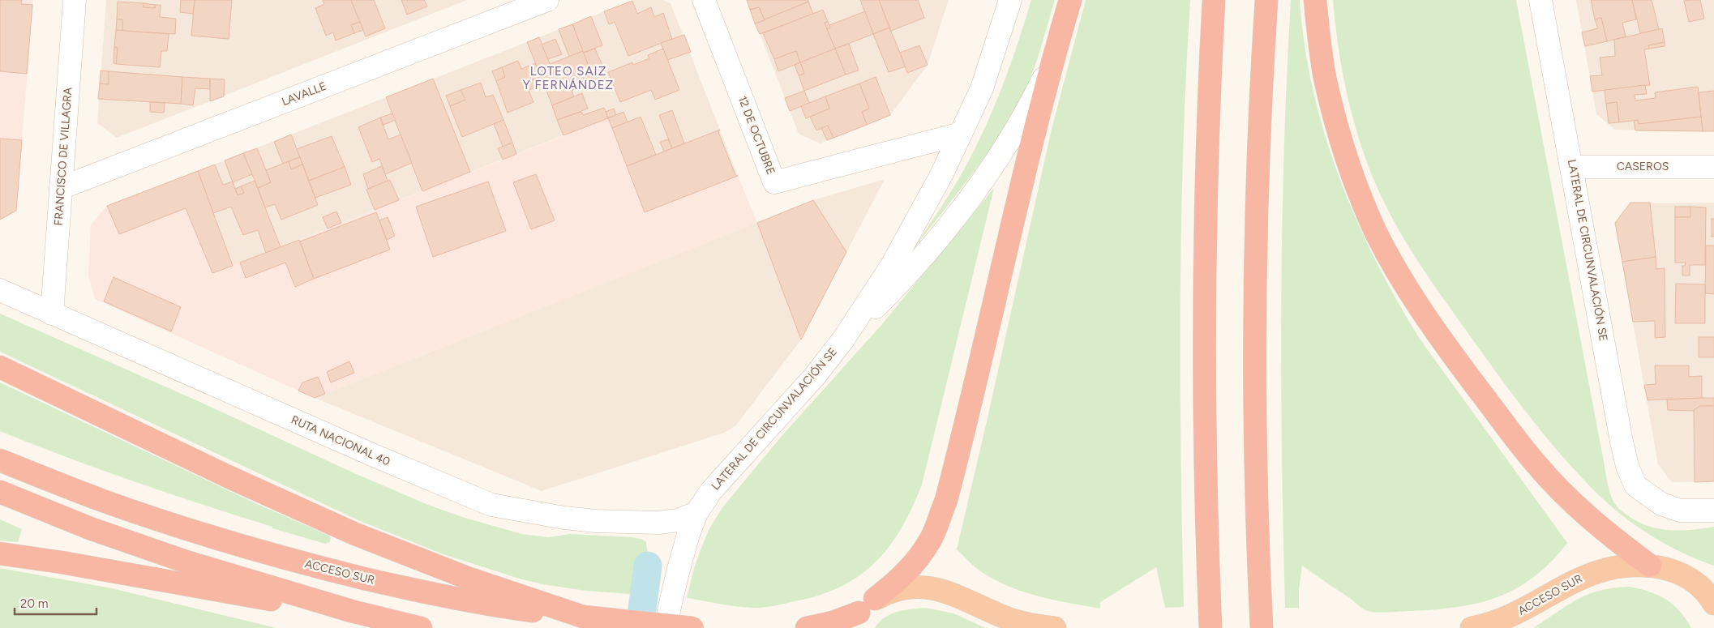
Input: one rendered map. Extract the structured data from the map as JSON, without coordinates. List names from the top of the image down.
{
  "streets": {
    "highway": ["ACCESO SUR"],
    "street": [
      "LAVALLE",
      "12 DE OCTUBRE",
      "FRANCISCO DE VILLAGRA",
      "CASEROS",
      "LATERAL DE CIRCUNVALACIÓN SE",
      "RUTA NACIONAL 40"
    ]
  },
  "crossings": [
    ["LAVALLE", "FRANCISCO DE VILLAGRA"],
    ["12 DE OCTUBRE", "LATERAL DE CIRCUNVALACIÓN SE"],
    ["FRANCISCO DE VILLAGRA", "RUTA NACIONAL 40"],
    ["CASEROS", "LATERAL DE CIRCUNVALACIÓN SE"],
    ["LATERAL DE CIRCUNVALACIÓN SE", "RUTA NACIONAL 40"]
  ],
  "districts": ["LOTEO SAIZ Y FERNÁNDEZ"],
  "scale_bar": "20 m"
}
